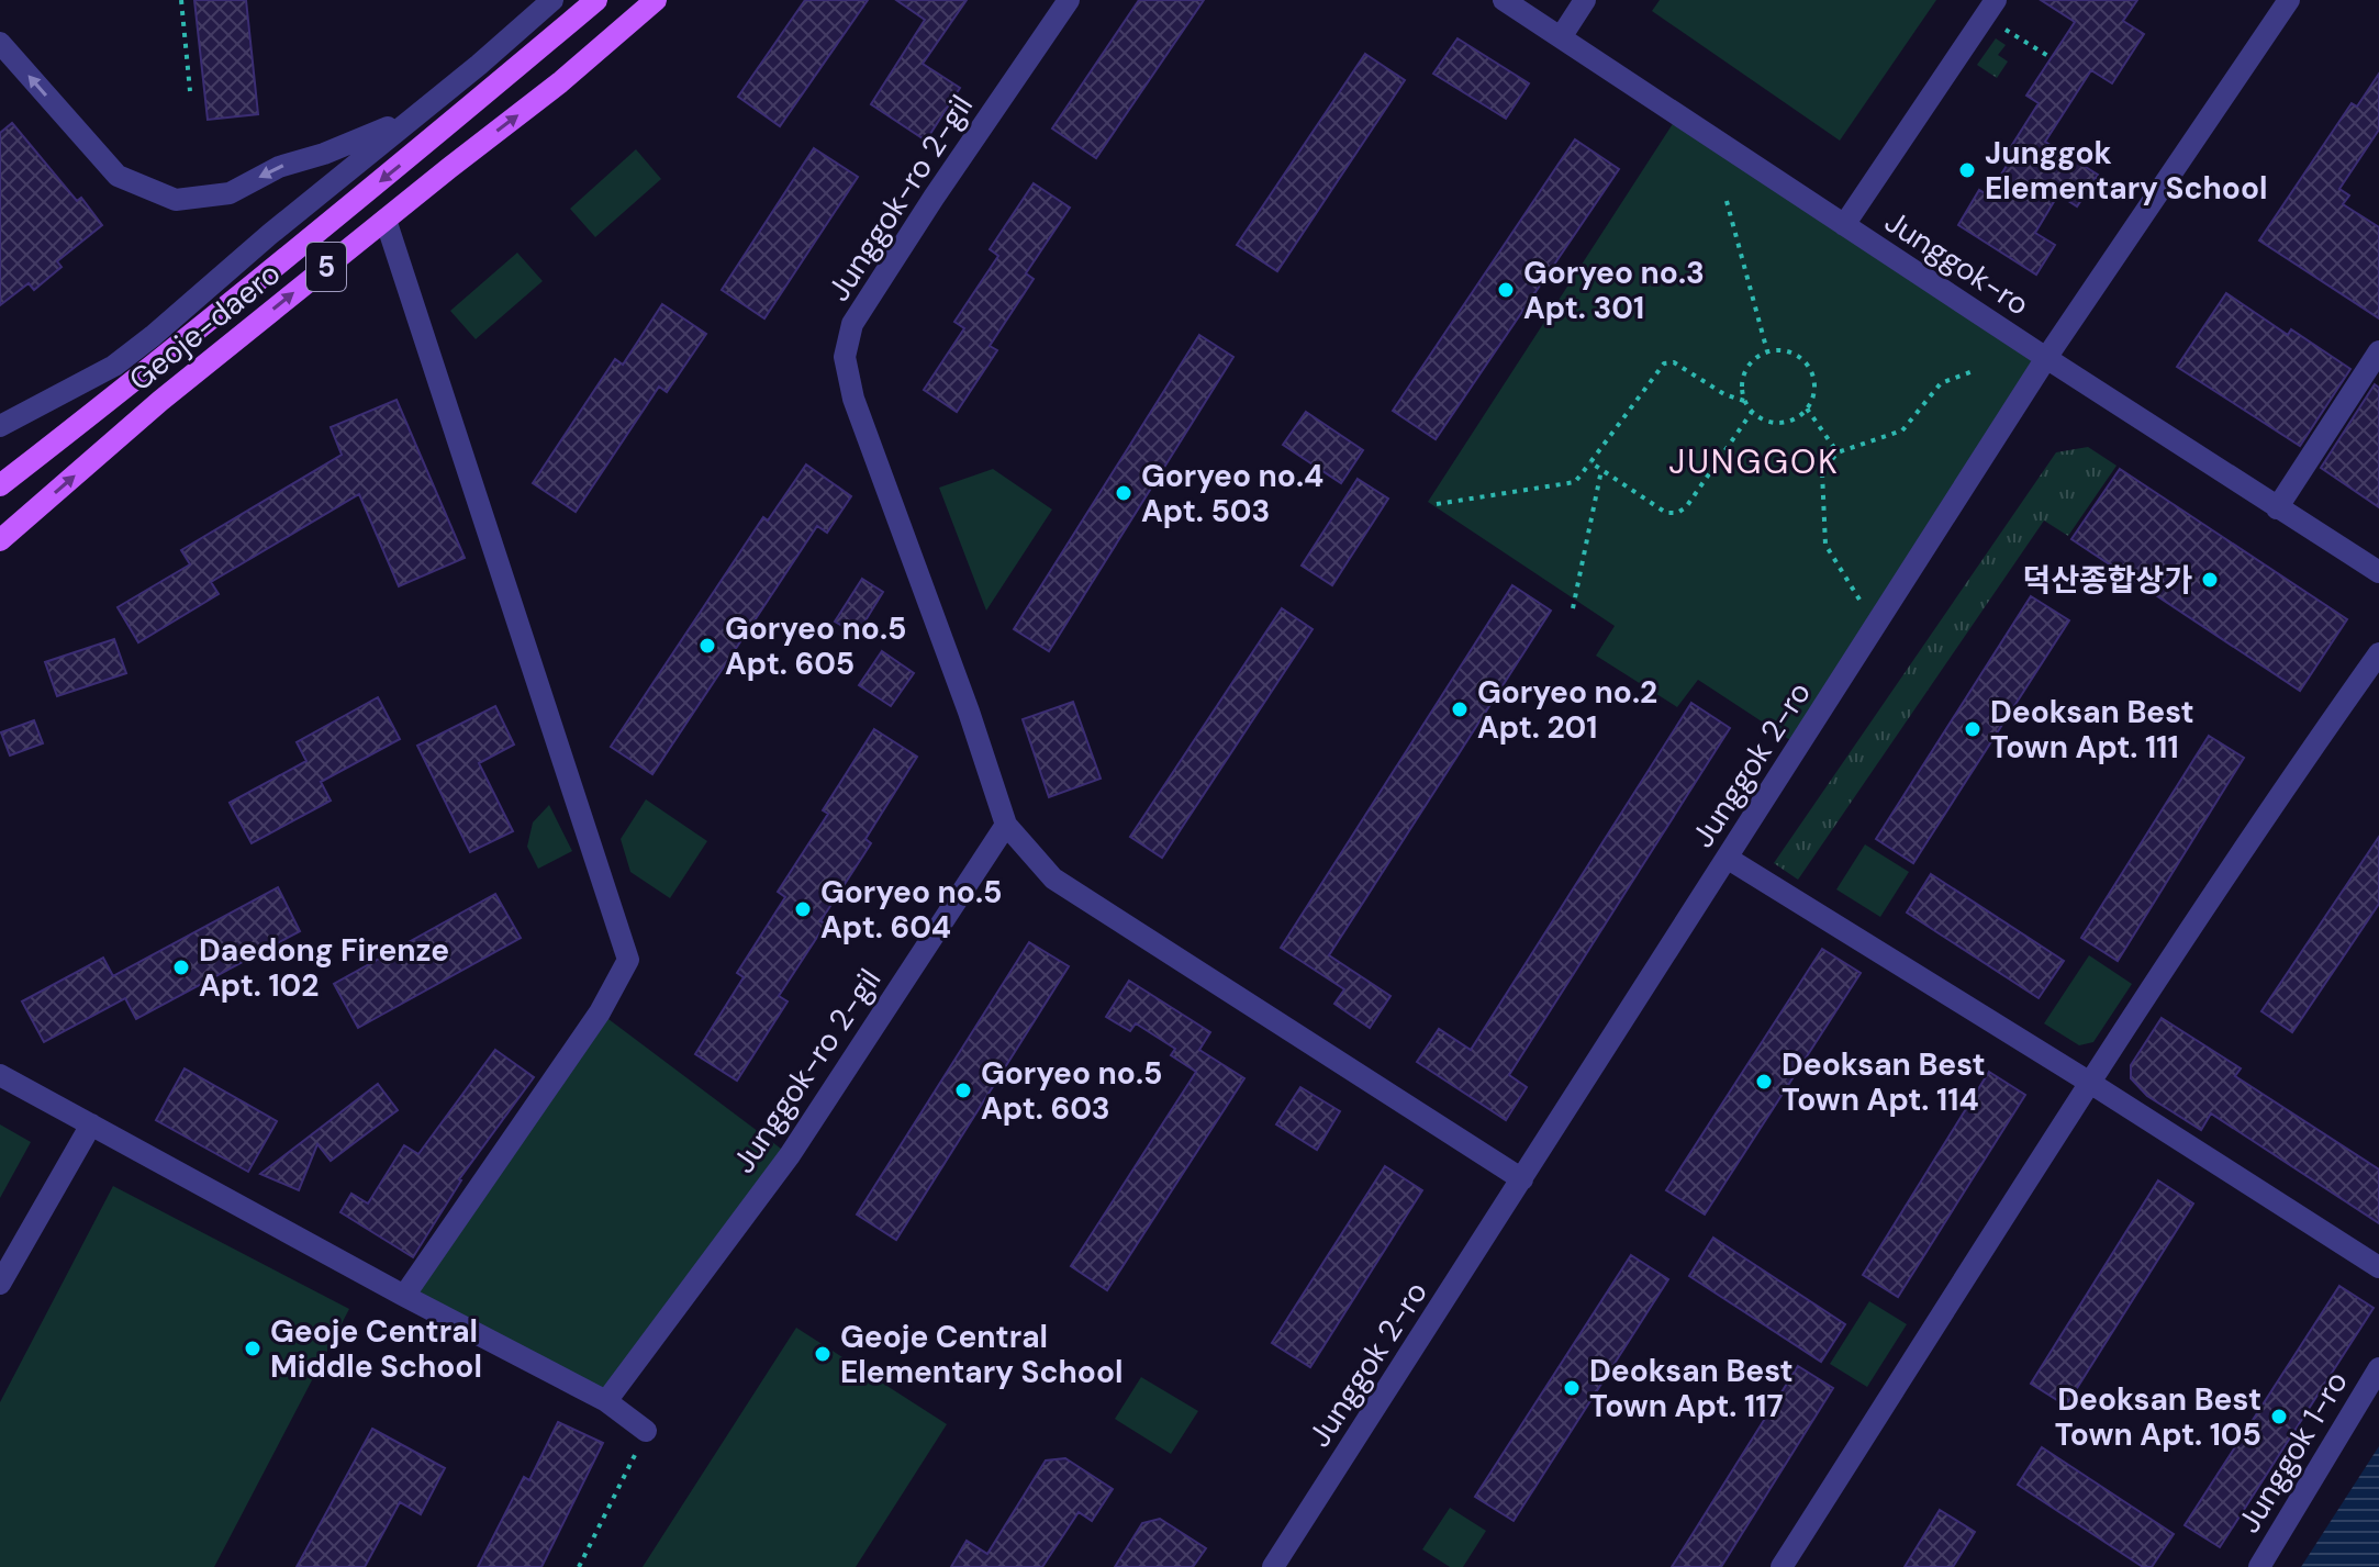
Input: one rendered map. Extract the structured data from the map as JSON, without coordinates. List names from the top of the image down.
{
  "streets": {
    "main road": ["5", "Geoje-daero"],
    "street": [
      "Junggok-ro 2-gil",
      "Junggok-ro",
      "Junggok 2-ro",
      "Junggok 1-ro"
    ]
  },
  "crossings": [
    ["Junggok-ro", "Junggok 2-ro"]
  ],
  "districts": ["JUNGGOK"],
  "places": [
    "Junggok Elementary School",
    "Goryeo no.3 Apt. 301",
    "Goryeo no.4 Apt. 503",
    "덕산종합상가",
    "Goryeo no.5 Apt. 605",
    "Goryeo no.2 Apt. 201",
    "Deoksan Best Town Apt. 111",
    "Goryeo no.5 Apt. 604",
    "Daedong Firenze Apt. 102",
    "Deoksan Best Town Apt. 114",
    "Goryeo no.5 Apt. 603",
    "Geoje Central Middle School",
    "Geoje Central Elementary School",
    "Deoksan Best Town Apt. 117",
    "Deoksan Best Town Apt. 105"
  ]
}
